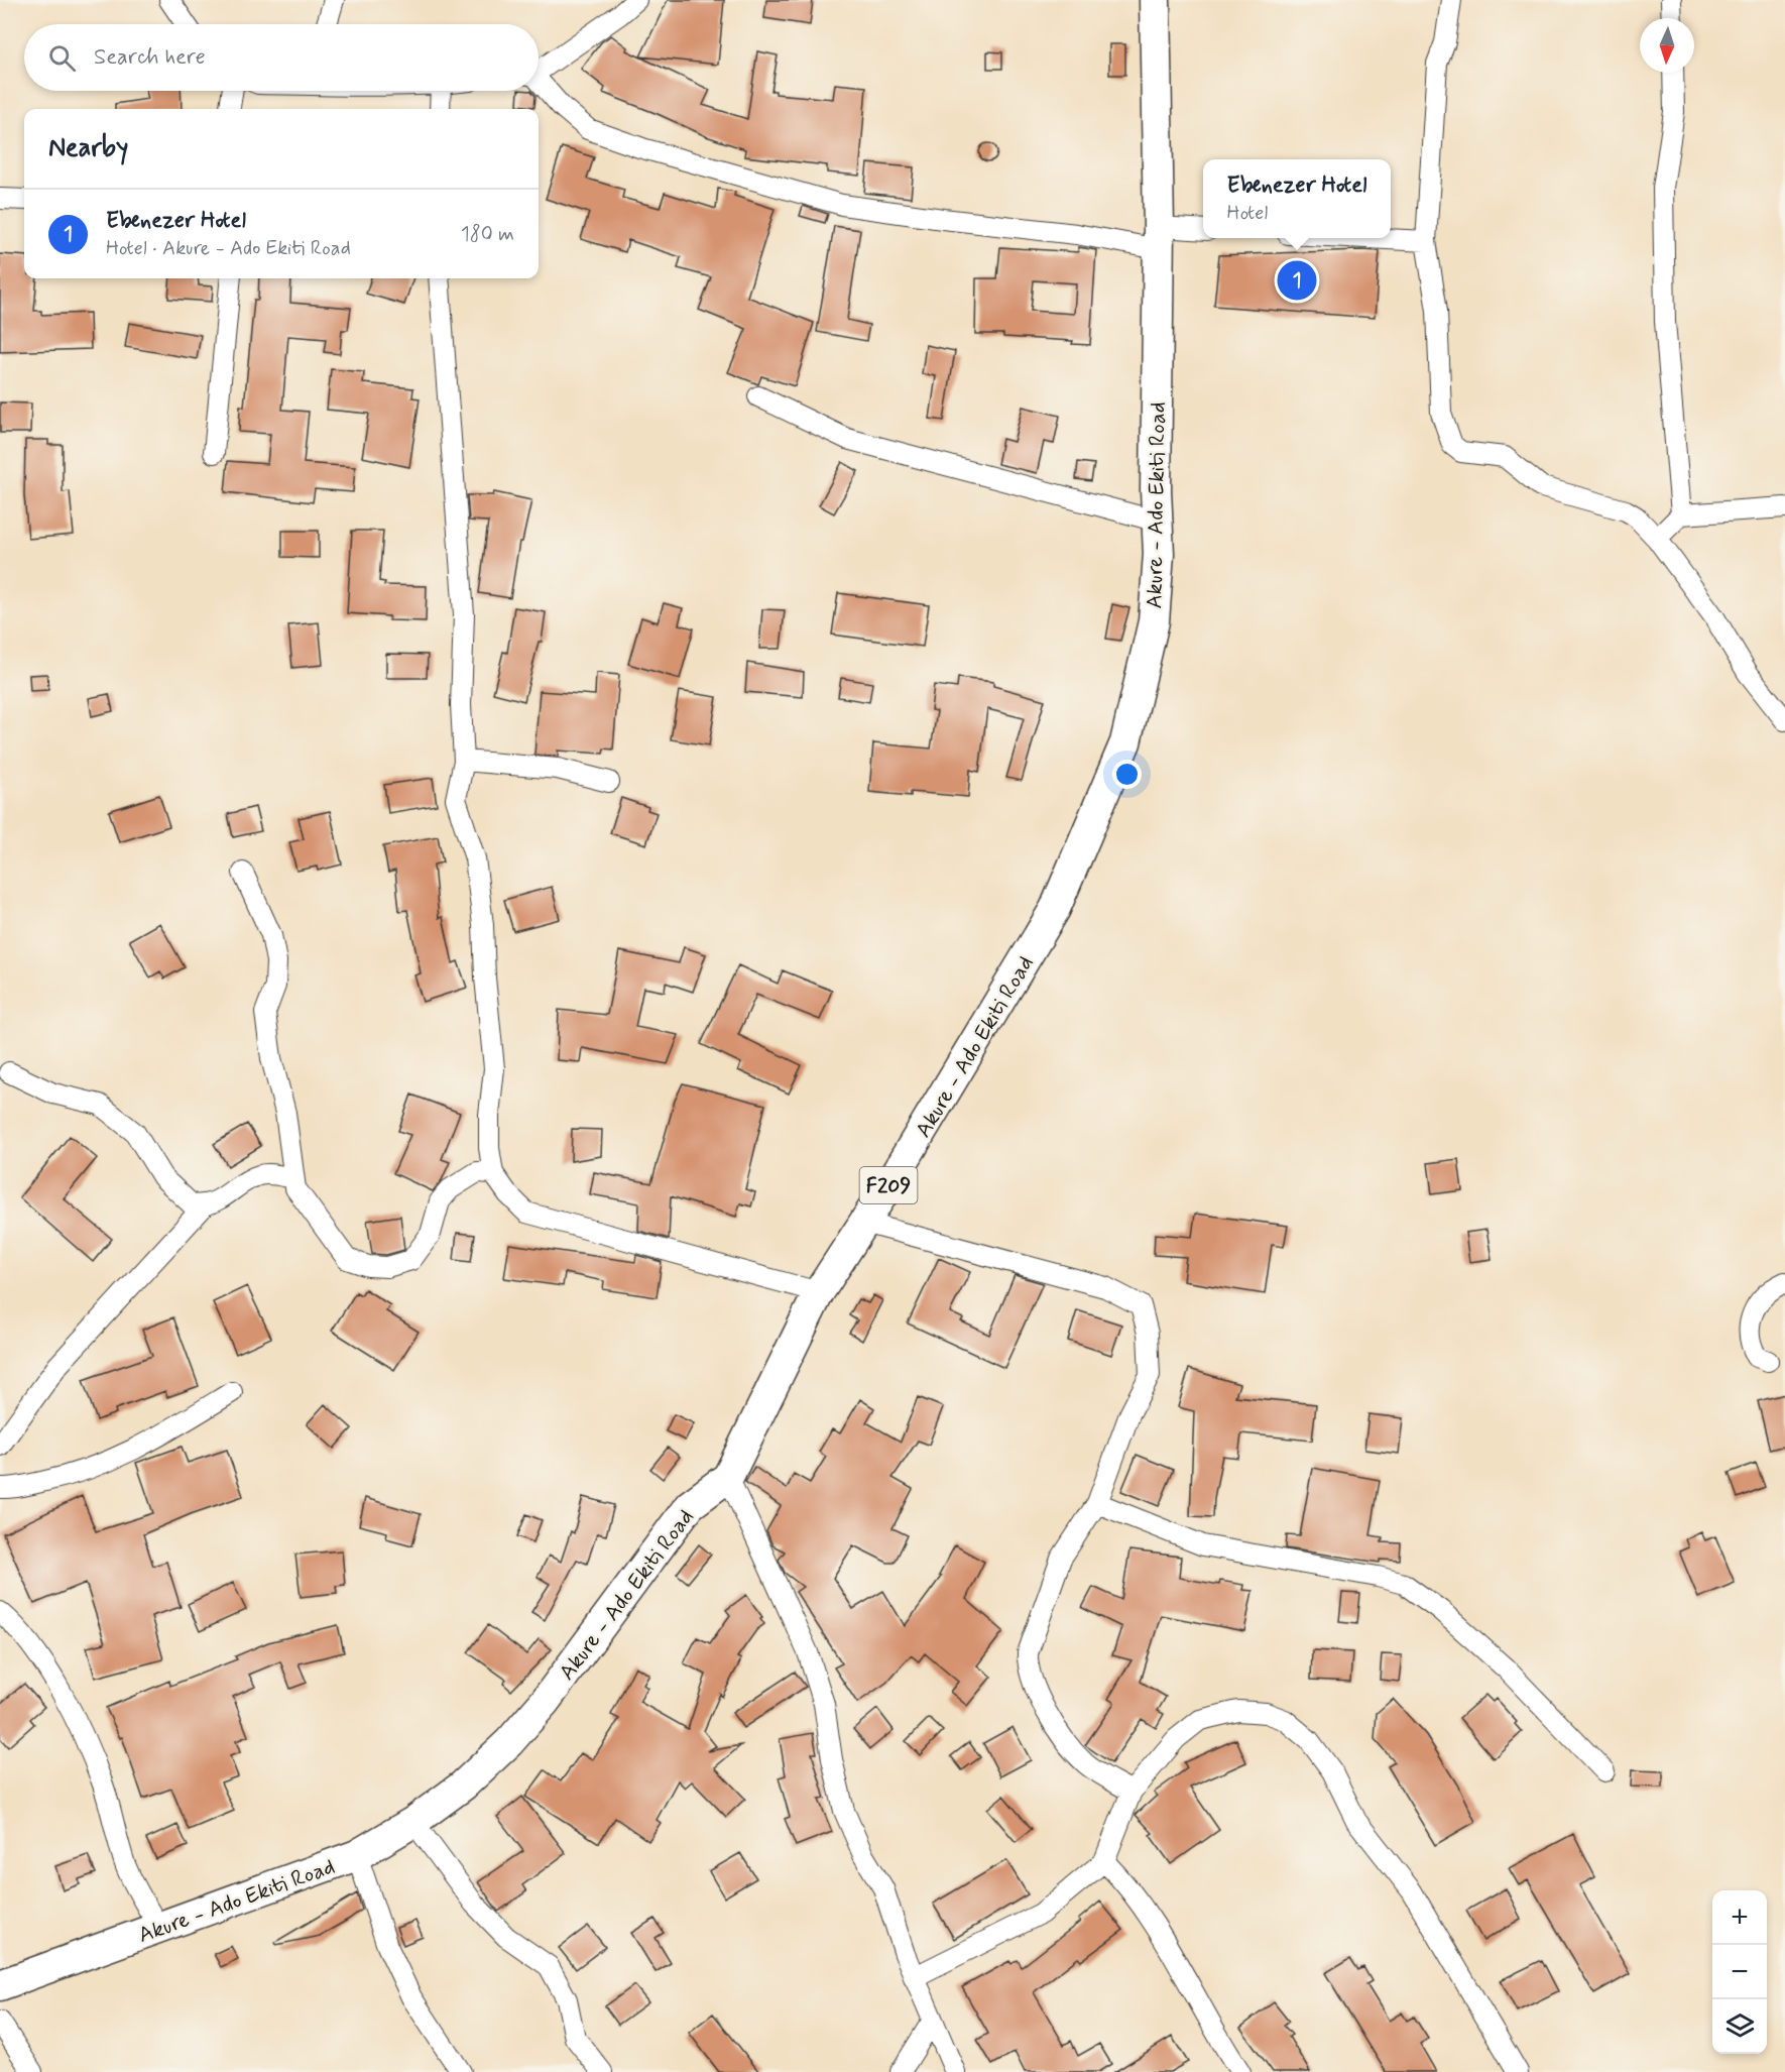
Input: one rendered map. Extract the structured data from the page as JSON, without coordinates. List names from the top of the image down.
{
  "streets": {
    "main road": ["Akure - Ado Ekiti Road", "F209"]
  },
  "north": "bottom",
  "page": {
    "search": "Search here",
    "heading": "Nearby",
    "popup": ["Ebenezer Hotel", "Hotel"],
    "list": [
      {
        "mark": "1",
        "name": "Ebenezer Hotel",
        "note": "Hotel · Akure - Ado Ekiti Road",
        "value": "180 m"
      }
    ],
    "pins": "1",
    "map_buttons": ["+", "−"]
  }
}
